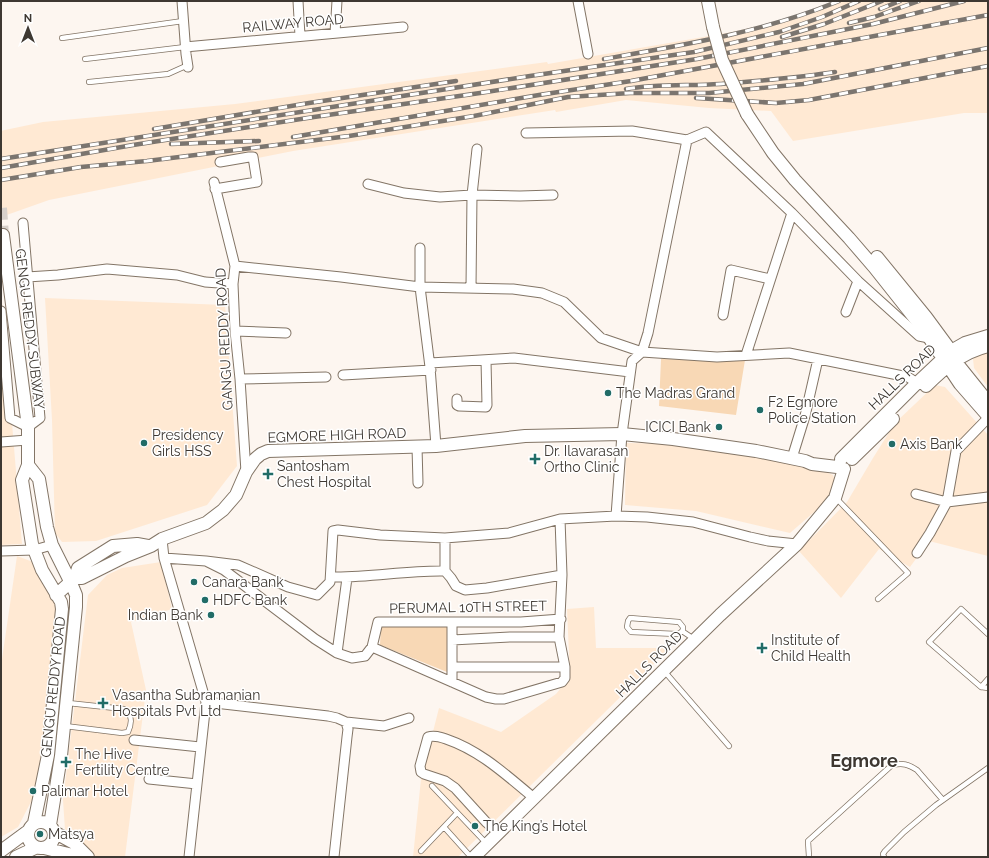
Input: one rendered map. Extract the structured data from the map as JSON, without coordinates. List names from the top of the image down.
{
  "streets": {
    "main road": [
      "GENGU REDDY SUBWAY",
      "HALLS ROAD",
      "EGMORE HIGH ROAD",
      "GENGU REDDY ROAD"
    ],
    "street": ["RAILWAY ROAD", "GANGU REDDY ROAD", "PERUMAL 10TH STREET"]
  },
  "crossings": [
    ["GENGU REDDY SUBWAY", "GENGU REDDY ROAD"],
    ["GANGU REDDY ROAD", "EGMORE HIGH ROAD"],
    ["HALLS ROAD", "EGMORE HIGH ROAD"],
    ["EGMORE HIGH ROAD", "GENGU REDDY ROAD"]
  ],
  "districts": ["Egmore"],
  "places": {
    "other": [
      "The Madras Grand",
      "F2 Egmore Police Station",
      "ICICI Bank",
      "Presidency Girls HSS",
      "Axis Bank",
      "Canara Bank",
      "HDFC Bank",
      "Indian Bank",
      "Palimar Hotel",
      "The King’s Hotel",
      "Matsya"
    ],
    "health": [
      "Dr. Ilavarasan Ortho Clinic",
      "Santosham Chest Hospital",
      "Institute of Child Health",
      "Vasantha Subramanian Hospitals Pvt Ltd",
      "The Hive Fertility Centre"
    ]
  },
  "north": "top"
}
